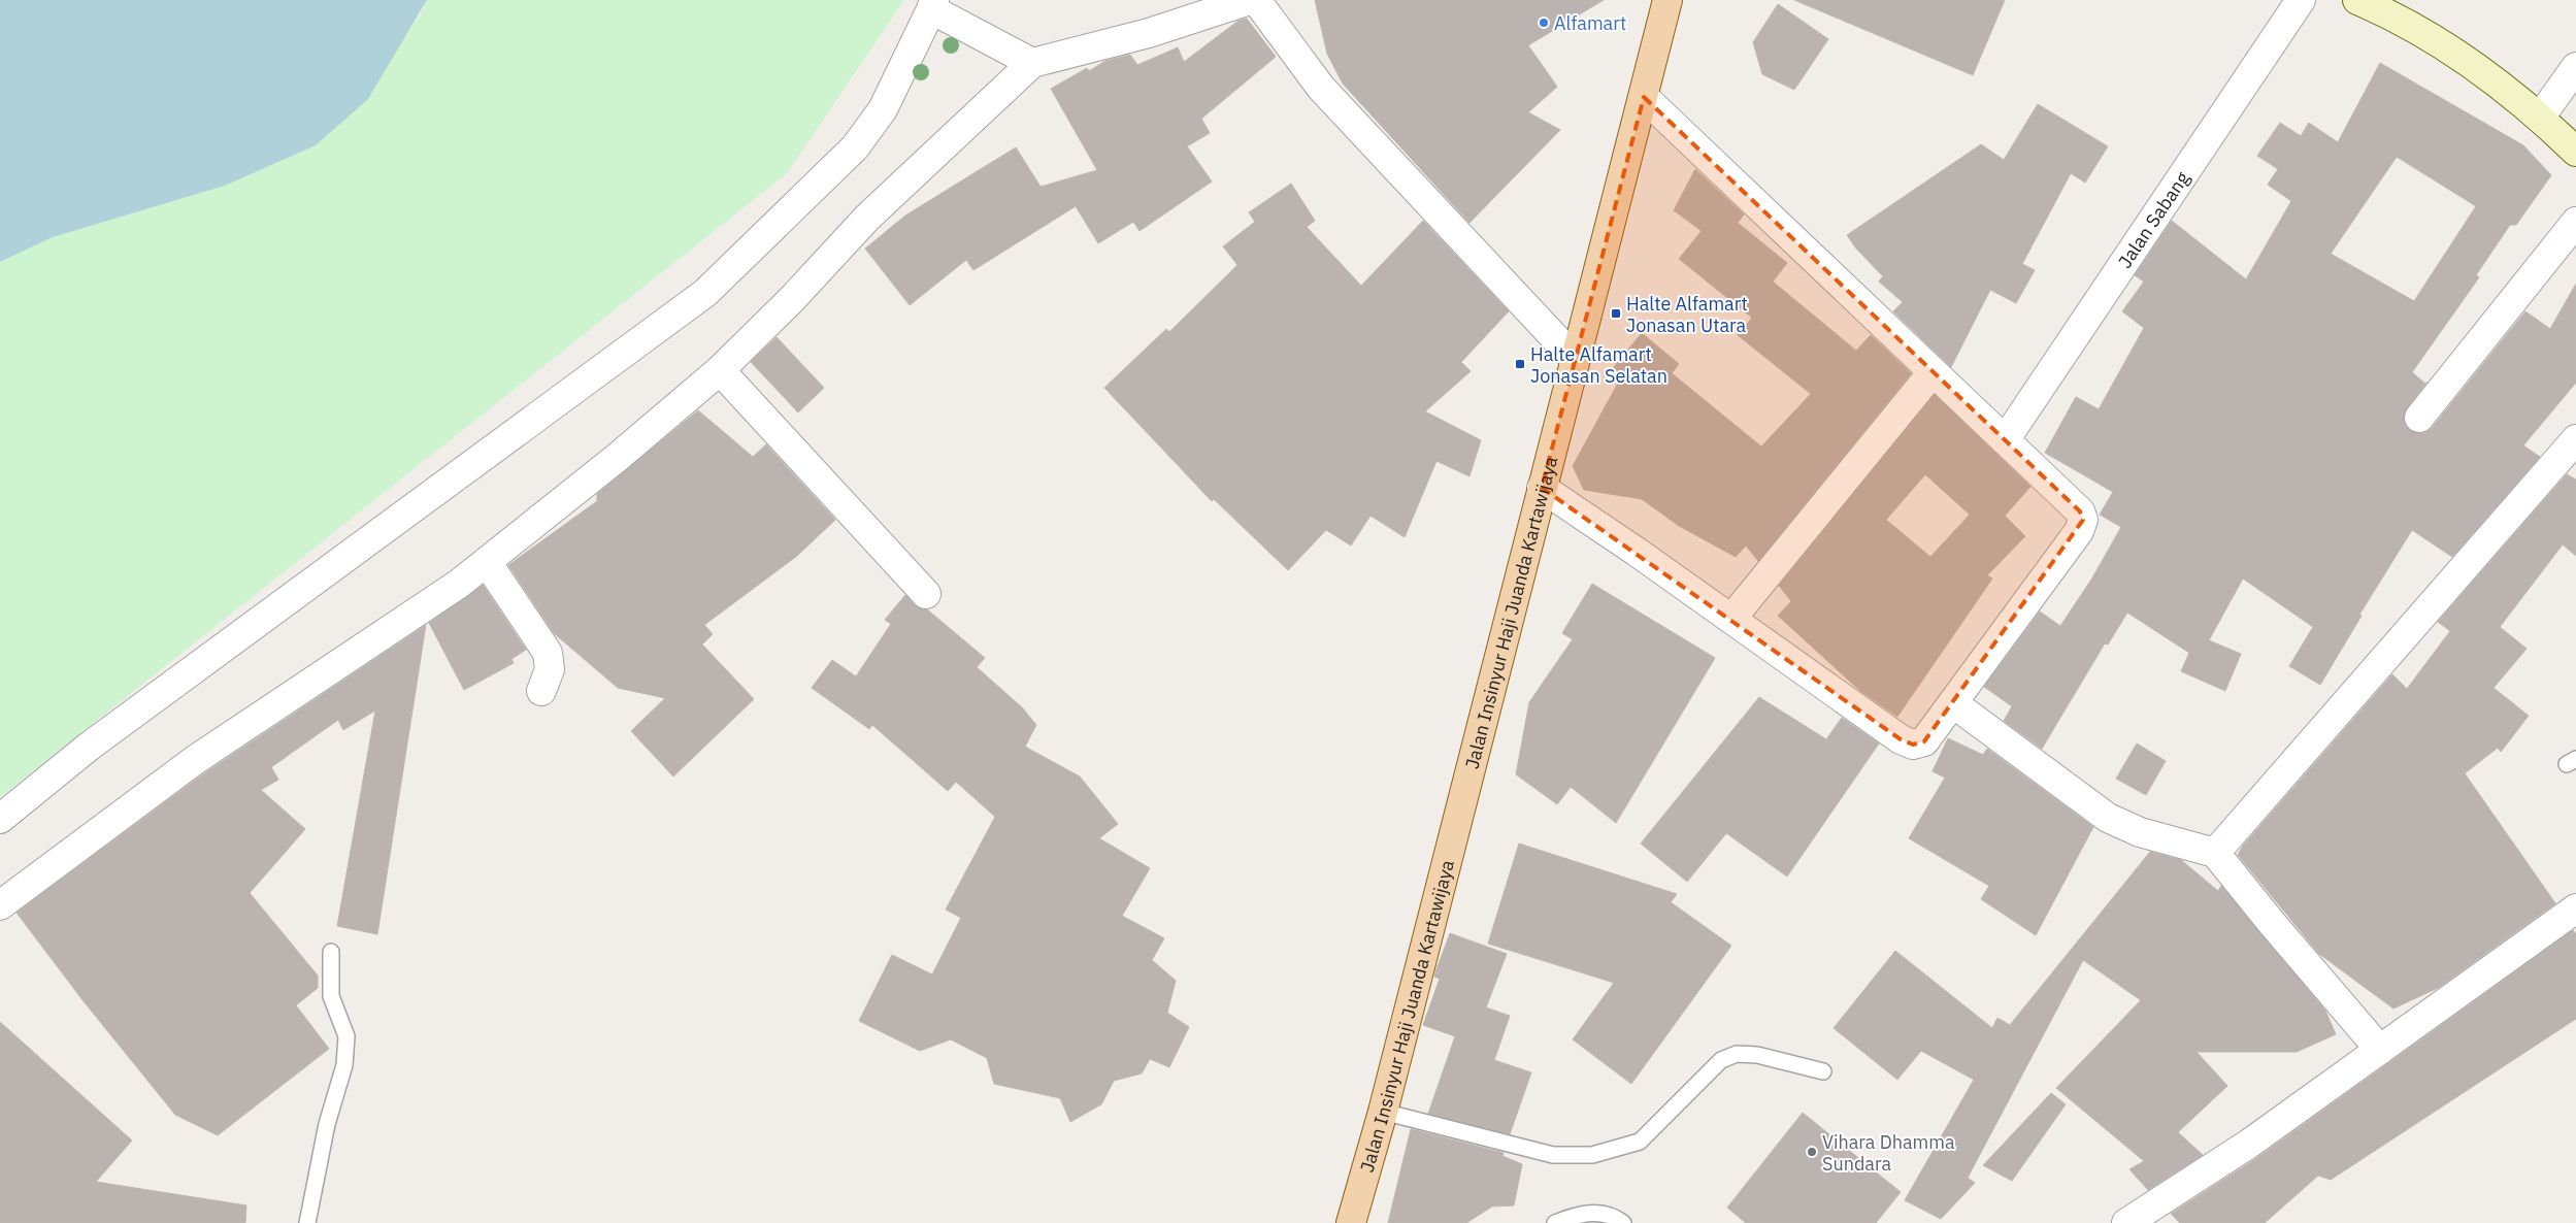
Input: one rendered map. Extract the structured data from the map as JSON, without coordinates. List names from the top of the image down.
{
  "streets": {
    "main road": ["Jalan Insinyur Haji Juanda Kartawijaya"],
    "street": ["Jalan Sabang"]
  },
  "places": {
    "other": ["Alfamart", "Vihara Dhamma Sundara"],
    "transit": ["Halte Alfamart Jonasan Utara", "Halte Alfamart Jonasan Selatan"]
  }
}
